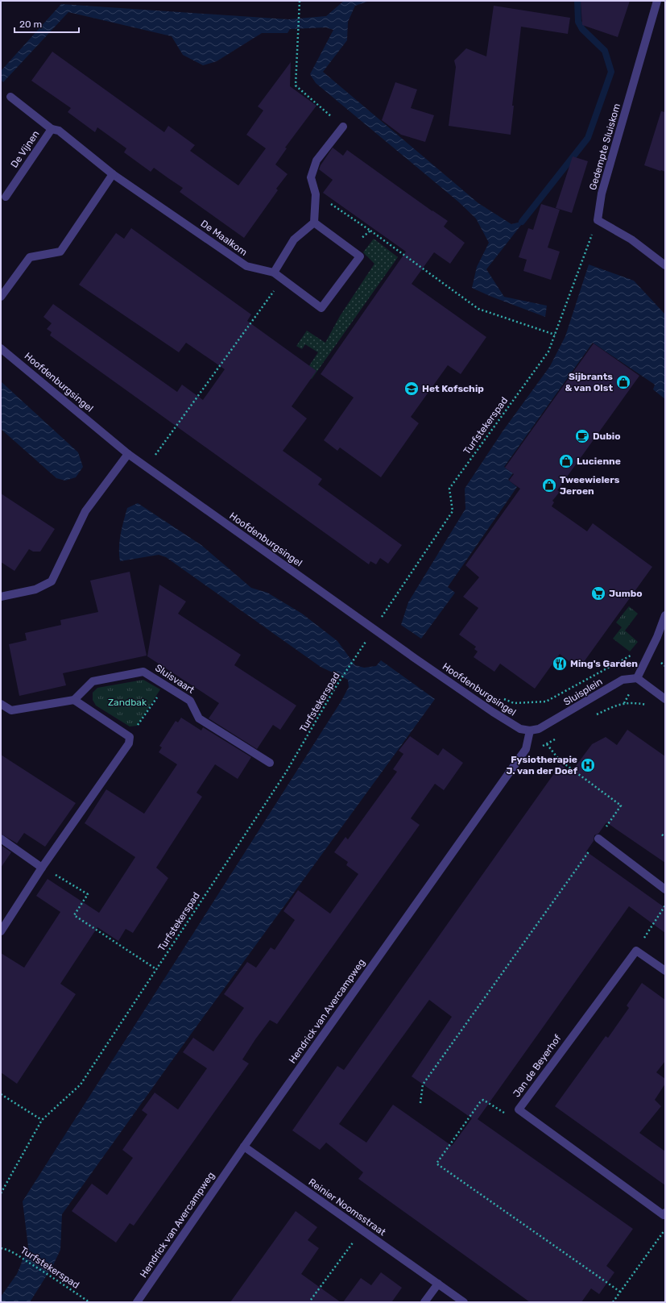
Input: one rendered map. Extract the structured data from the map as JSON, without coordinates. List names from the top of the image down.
{
  "streets": {
    "street": [
      "Gedempte Sluiskom",
      "De Vijnen",
      "De Maalkom",
      "Hoofdenburgsingel",
      "Sluisvaart",
      "Sluisplein",
      "Hendrick van Avercampweg",
      "Jan de Beyerhof",
      "Reinier Noomsstraat"
    ],
    "path": ["Turfstekerspad"]
  },
  "crossings": [
    ["Gedempte Sluiskom", "Turfstekerspad"],
    ["De Vijnen", "De Maalkom"],
    ["Hoofdenburgsingel", "Turfstekerspad"],
    ["Hoofdenburgsingel", "Sluisplein"],
    ["Hoofdenburgsingel", "Hendrick van Avercampweg"],
    ["Sluisplein", "Hendrick van Avercampweg"],
    ["Hendrick van Avercampweg", "Reinier Noomsstraat"]
  ],
  "parks": ["Zandbak"],
  "places": {
    "shop": ["Sijbrants & van Olst", "Lucienne", "Tweewielers Jeroen"],
    "school or university": ["Het Kofschip"],
    "cafe": ["Dubio"],
    "supermarket": ["Jumbo"],
    "restaurant": ["Ming's Garden"],
    "hospital": ["Fysiotherapie J. van der Doef"]
  },
  "scale_bar": "20 m"
}
